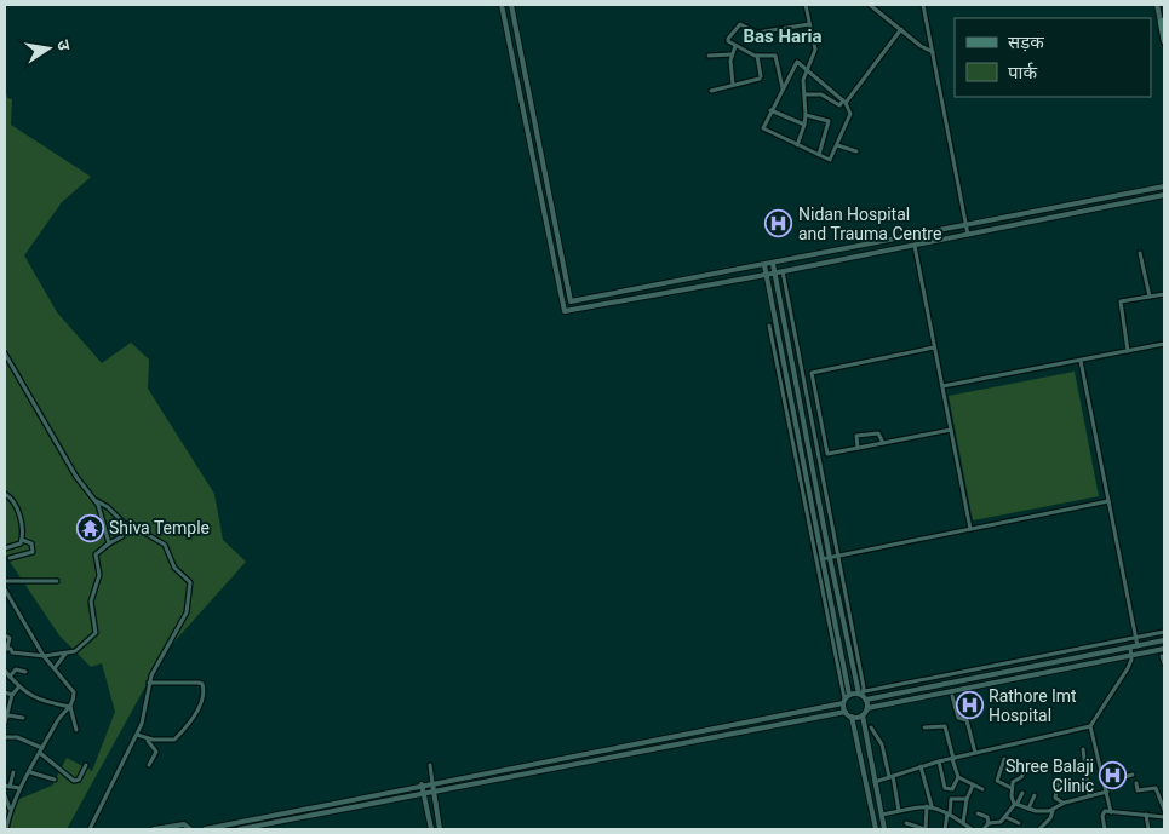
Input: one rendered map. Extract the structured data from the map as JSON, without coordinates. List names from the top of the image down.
{
  "districts": ["Bas Haria"],
  "places": {
    "hospital": ["Nidan Hospital and Trauma Centre", "Rathore Imt Hospital", "Shree Balaji Clinic"],
    "temple": ["Shiva Temple"]
  },
  "legend": ["सड़क", "पार्क"],
  "north": "right"
}
